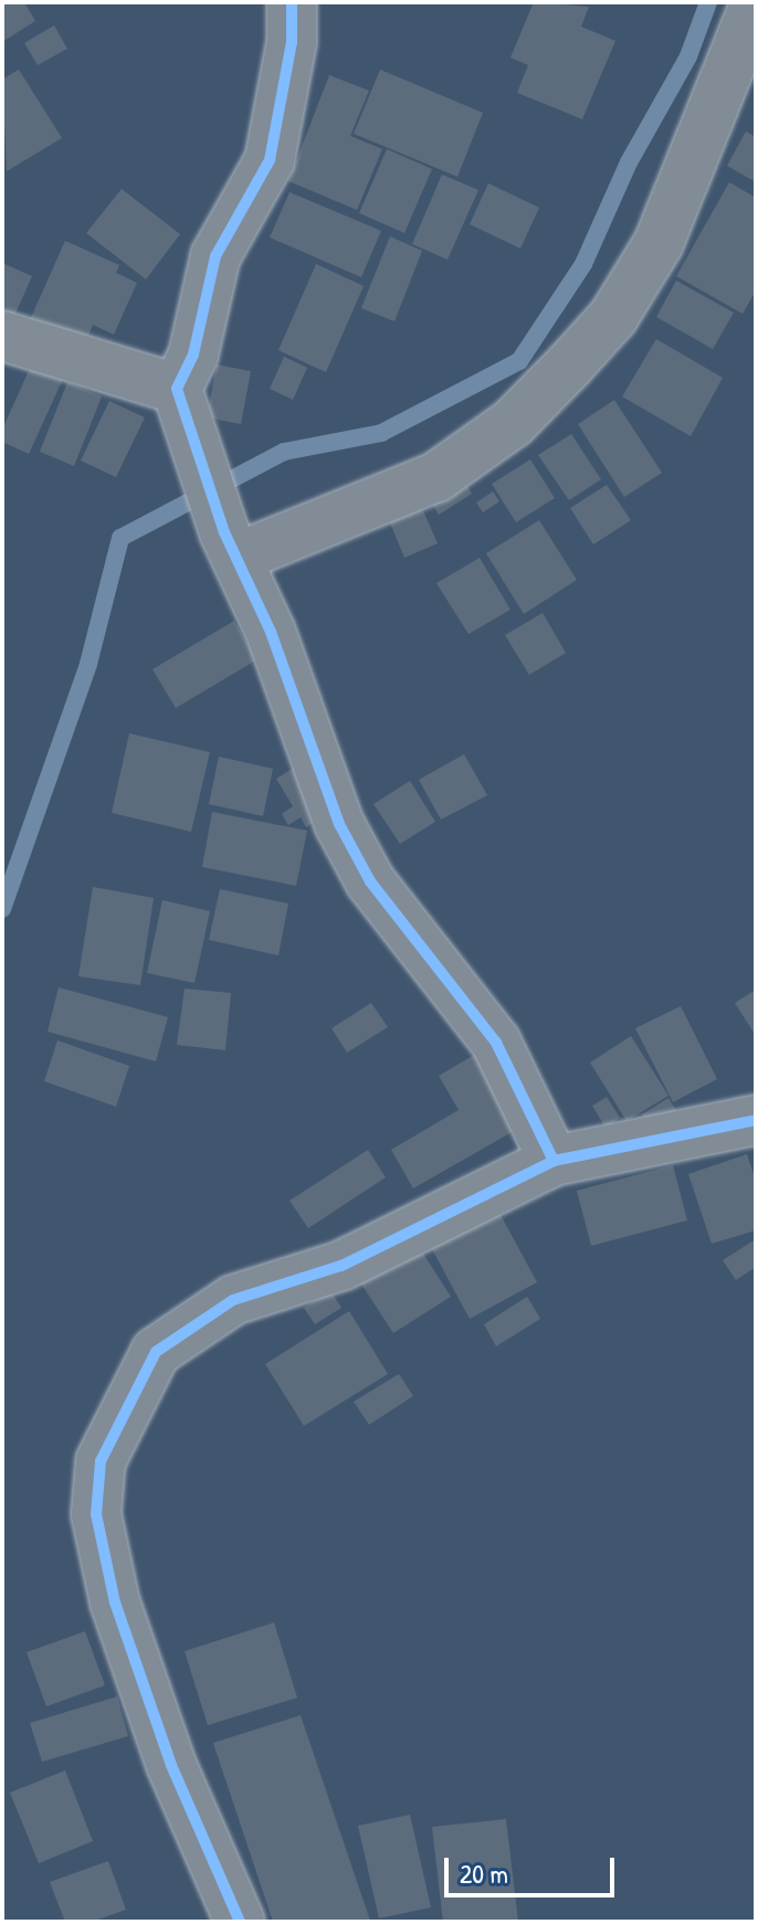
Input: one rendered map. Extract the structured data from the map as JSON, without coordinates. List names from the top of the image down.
{
  "scale_bar": "20 m"
}
